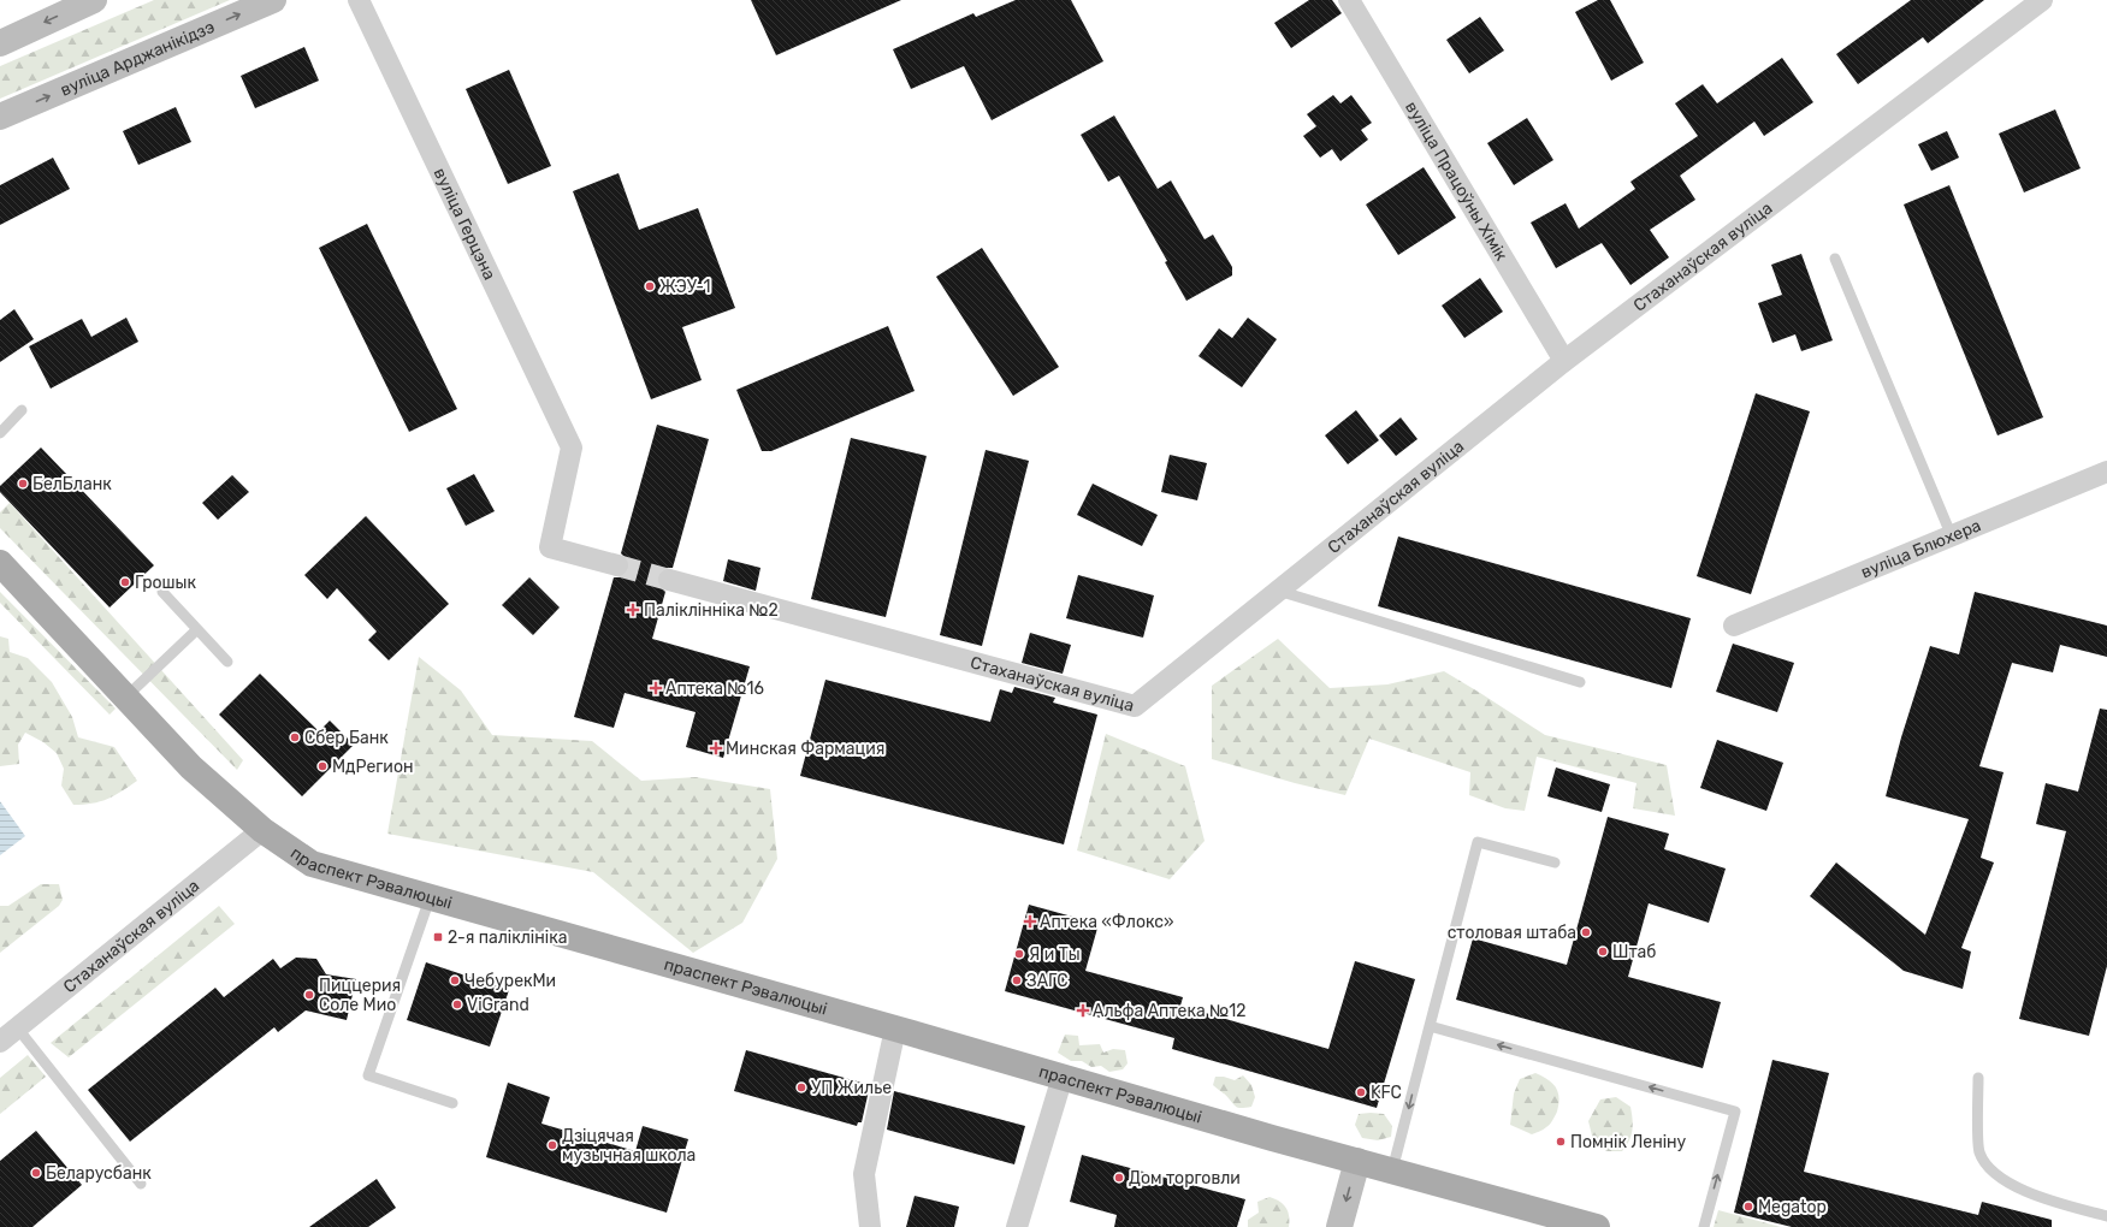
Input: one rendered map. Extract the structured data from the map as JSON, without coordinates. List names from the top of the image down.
{
  "streets": {
    "main road": ["вуліца Арджанікідзэ", "праспект Рэвалюцыі"],
    "street": [
      "вуліца Працоўны Хімік",
      "вуліца Герцэна",
      "Стаханаўская вуліца",
      "вуліца Блюхера"
    ]
  },
  "crossings": [
    ["вуліца Працоўны Хімік", "Стаханаўская вуліца"],
    ["Стаханаўская вуліца", "праспект Рэвалюцыі"]
  ],
  "places": {
    "other": [
      "ЖЭУ-1",
      "БелБланк",
      "Грошык",
      "Сбер Банк",
      "МдРегион",
      "столовая штаба",
      "Штаб",
      "Я и Ты",
      "ЧебурекМи",
      "ЗАГС",
      "Пиццерия Соле Мио",
      "ViGrand",
      "УП Жилье",
      "KFC",
      "Помнік Леніну",
      "Дзіцячая музычная школа",
      "Беларусбанк",
      "Дом торговли",
      "Megatop"
    ],
    "health": [
      "Паліклінніка №2",
      "Аптека №16",
      "Минская Фармация",
      "Аптека «Флокс»",
      "Альфа Аптека №12"
    ],
    "transit": ["2-я паліклініка"]
  }
}
